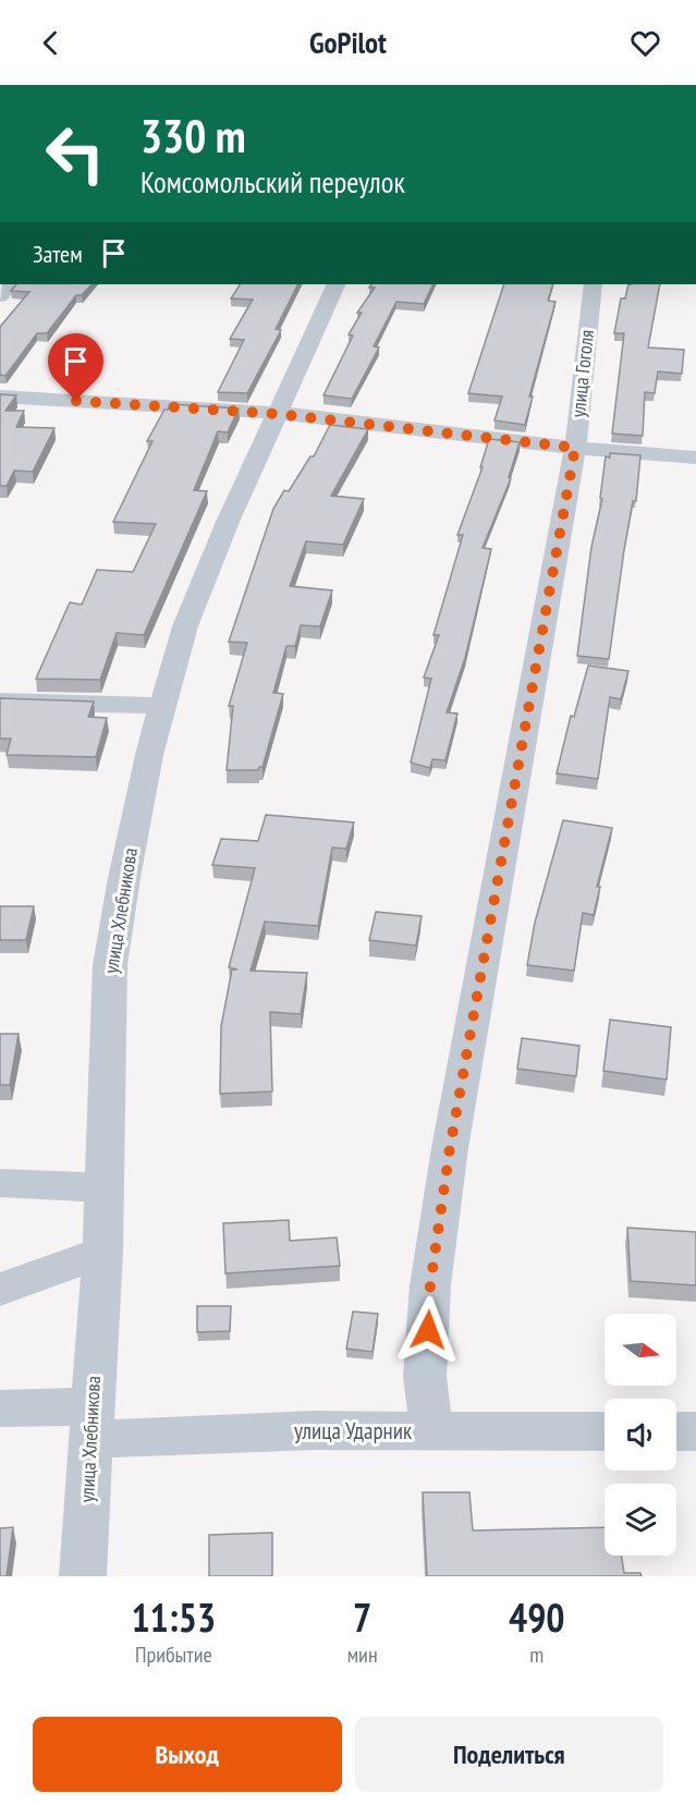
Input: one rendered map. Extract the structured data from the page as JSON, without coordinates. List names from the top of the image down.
{
  "streets": {
    "street": ["улица Гоголя", "улица Хлебникова", "улица Ударник"]
  },
  "crossings": [
    ["улица Гоголя", "улица Ударник"],
    ["улица Хлебникова", "улица Ударник"]
  ],
  "north": "right",
  "page": {
    "header": "GoPilot",
    "turn": ["330 m", "Комсомольский переулок"],
    "then": "Затем",
    "eta": [
      "11:53",
      "Прибытие",
      "7",
      "мин",
      "490",
      "m"
    ],
    "buttons": ["Выход", "Поделиться"]
  }
}
